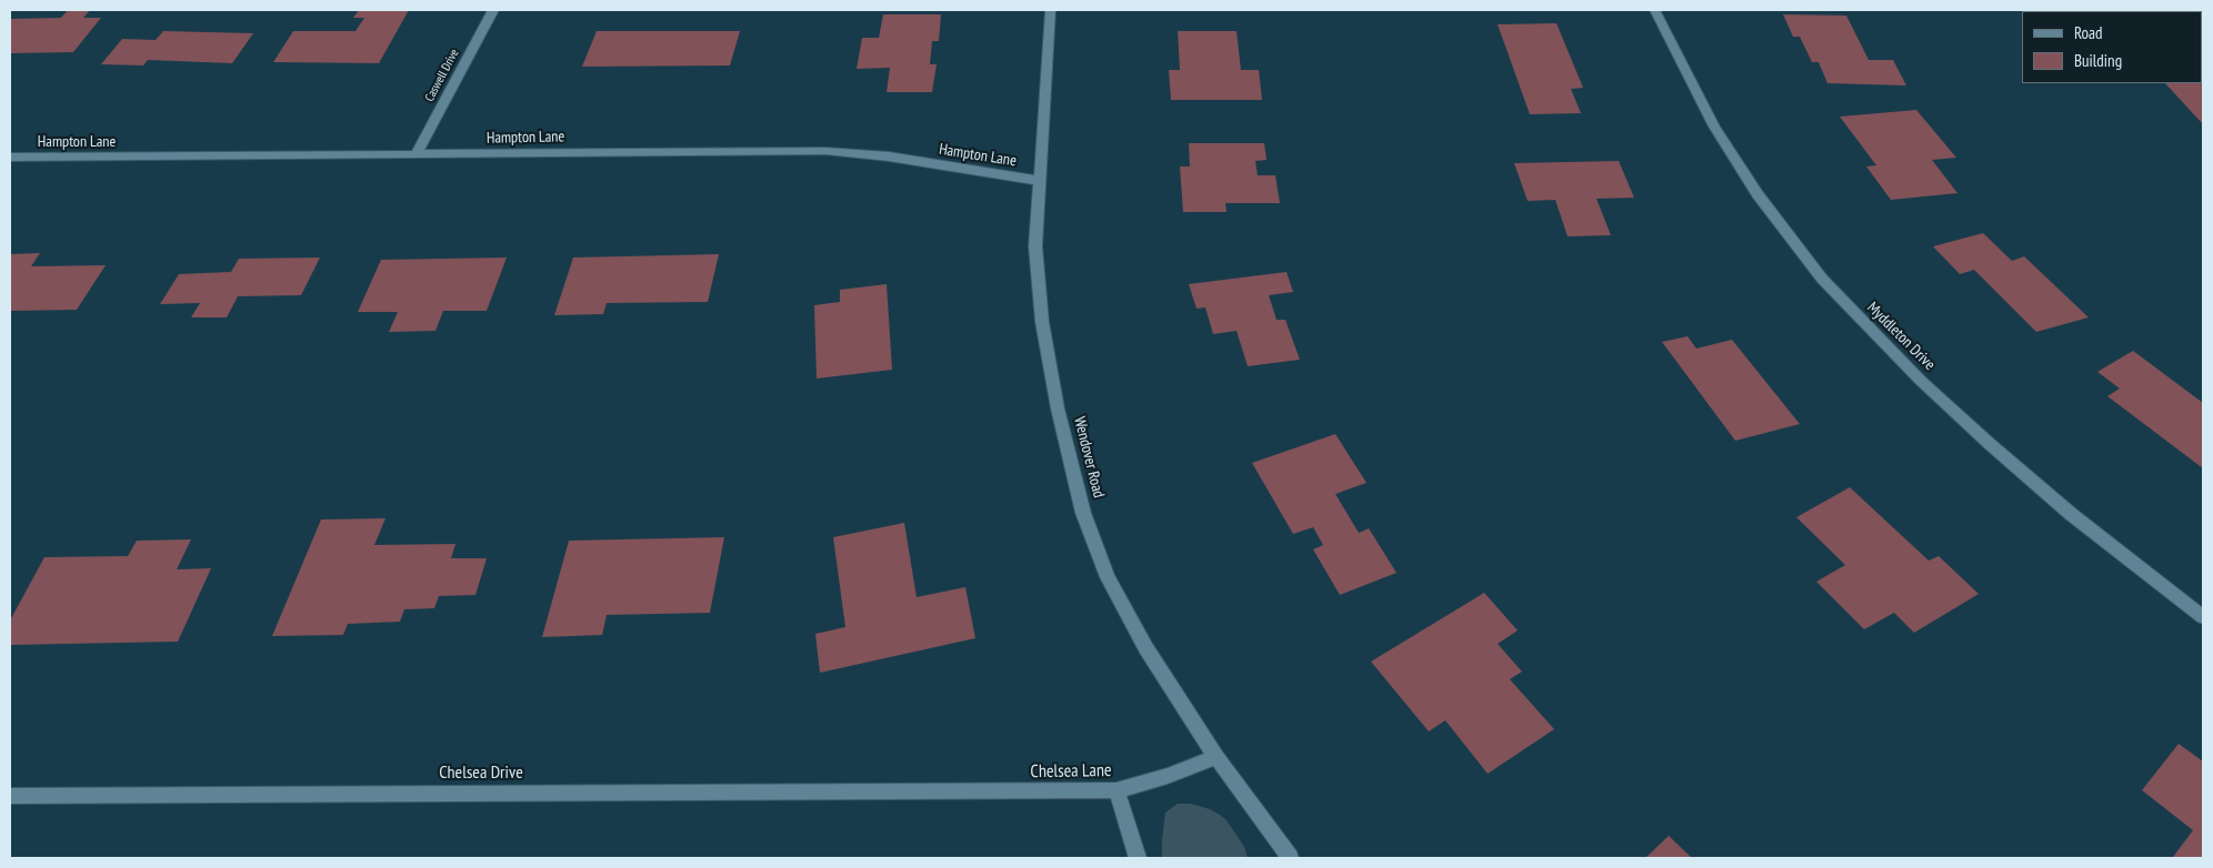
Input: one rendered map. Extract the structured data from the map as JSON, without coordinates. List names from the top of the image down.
{
  "streets": {
    "street": [
      "Caswell Drive",
      "Hampton Lane",
      "Myddleton Drive",
      "Wendover Road",
      "Chelsea Lane",
      "Chelsea Drive"
    ]
  },
  "crossings": [
    ["Caswell Drive", "Hampton Lane"],
    ["Hampton Lane", "Wendover Road"],
    ["Wendover Road", "Chelsea Lane"],
    ["Chelsea Lane", "Chelsea Drive"]
  ],
  "legend": ["Road", "Building"]
}
